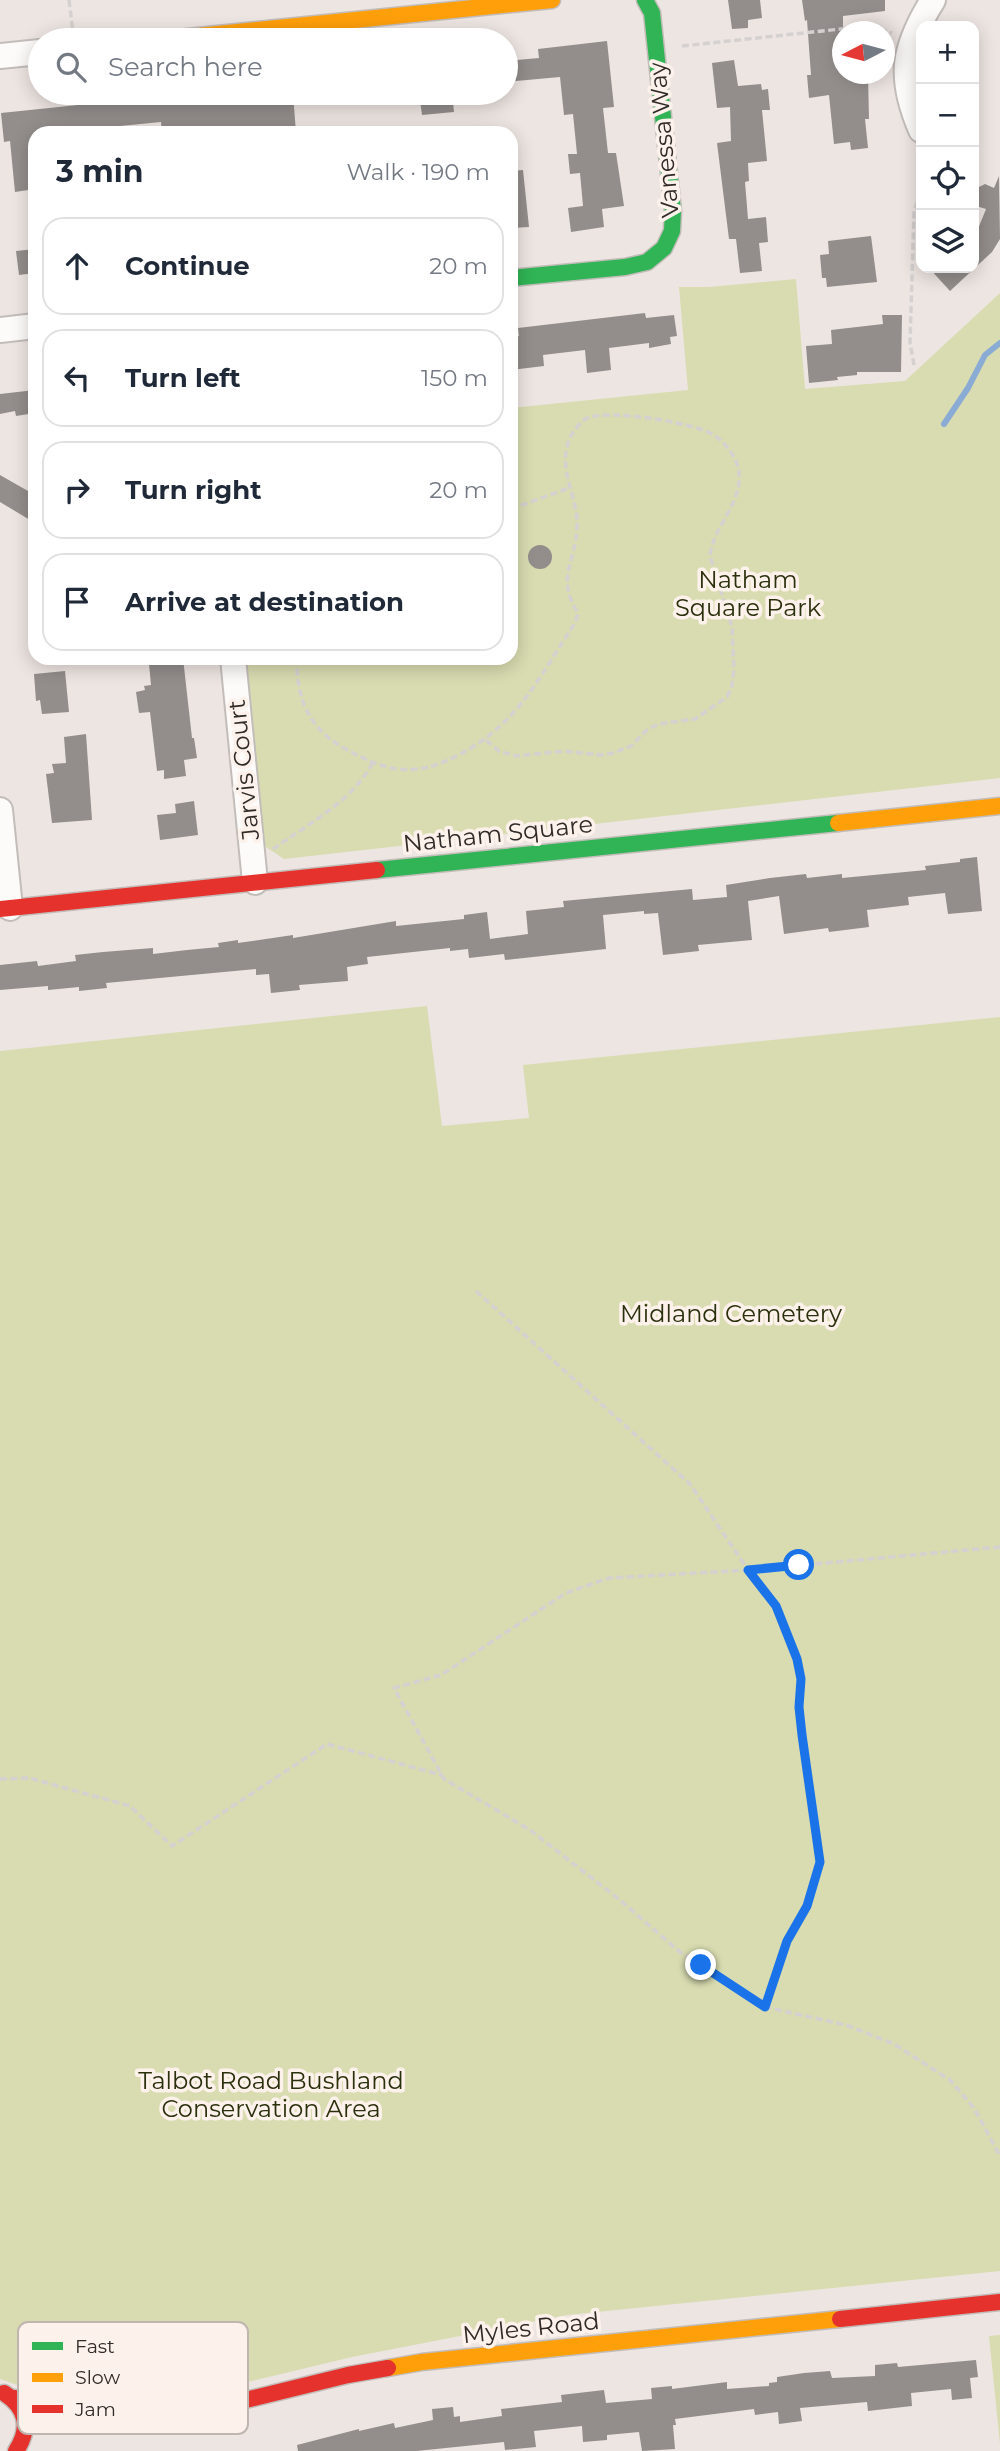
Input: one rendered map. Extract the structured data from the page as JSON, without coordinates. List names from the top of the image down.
{
  "streets": {
    "street": [
      "Vanessa Way",
      "Jarvis Court",
      "Natham Square",
      "Myles Road"
    ]
  },
  "crossings": [
    ["Jarvis Court", "Natham Square"]
  ],
  "parks": ["Natham Square Park", "Midland Cemetery", "Talbot Road Bushland Conservation Area"],
  "legend": ["Fast", "Slow", "Jam"],
  "north": "left",
  "page": {
    "map_buttons": ["+", "−"],
    "search": "Search here",
    "heading": ["3 min", "Walk · 190 m"],
    "list": [
      ["Continue", "20 m"],
      ["Turn left", "150 m"],
      ["Turn right", "20 m"],
      "Arrive at destination"
    ]
  }
}
